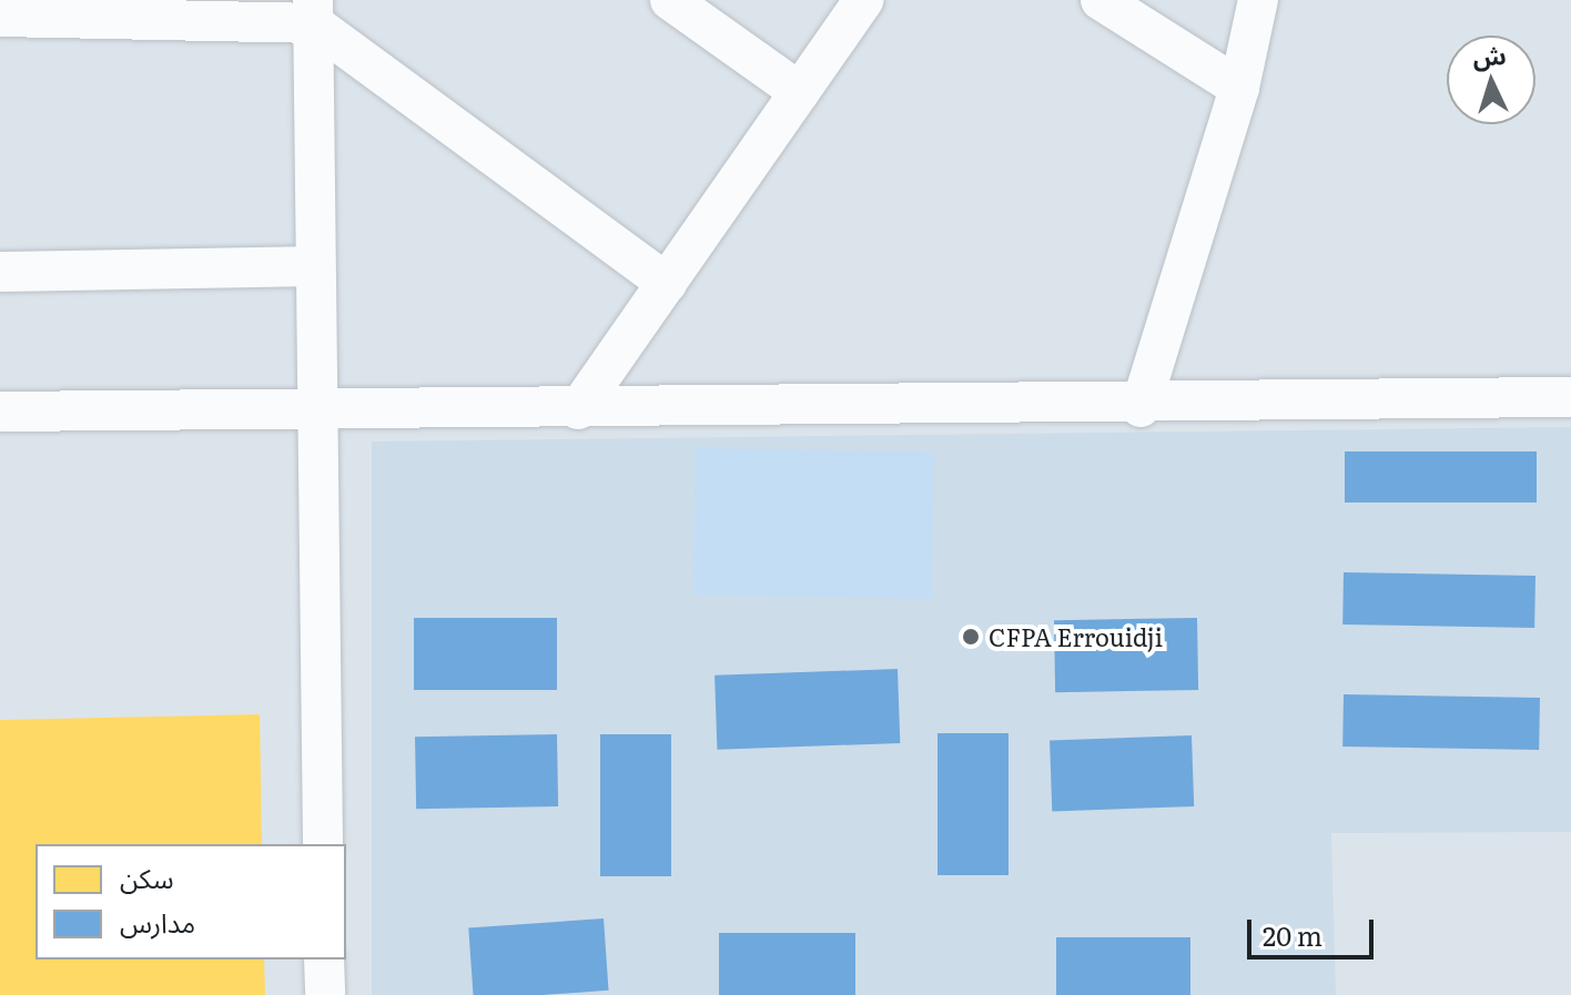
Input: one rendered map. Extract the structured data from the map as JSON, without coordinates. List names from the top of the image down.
{
  "places": ["CFPA Errouidji"],
  "legend": ["سكن", "مدارس"],
  "scale_bar": "20 m",
  "north": "top"
}
